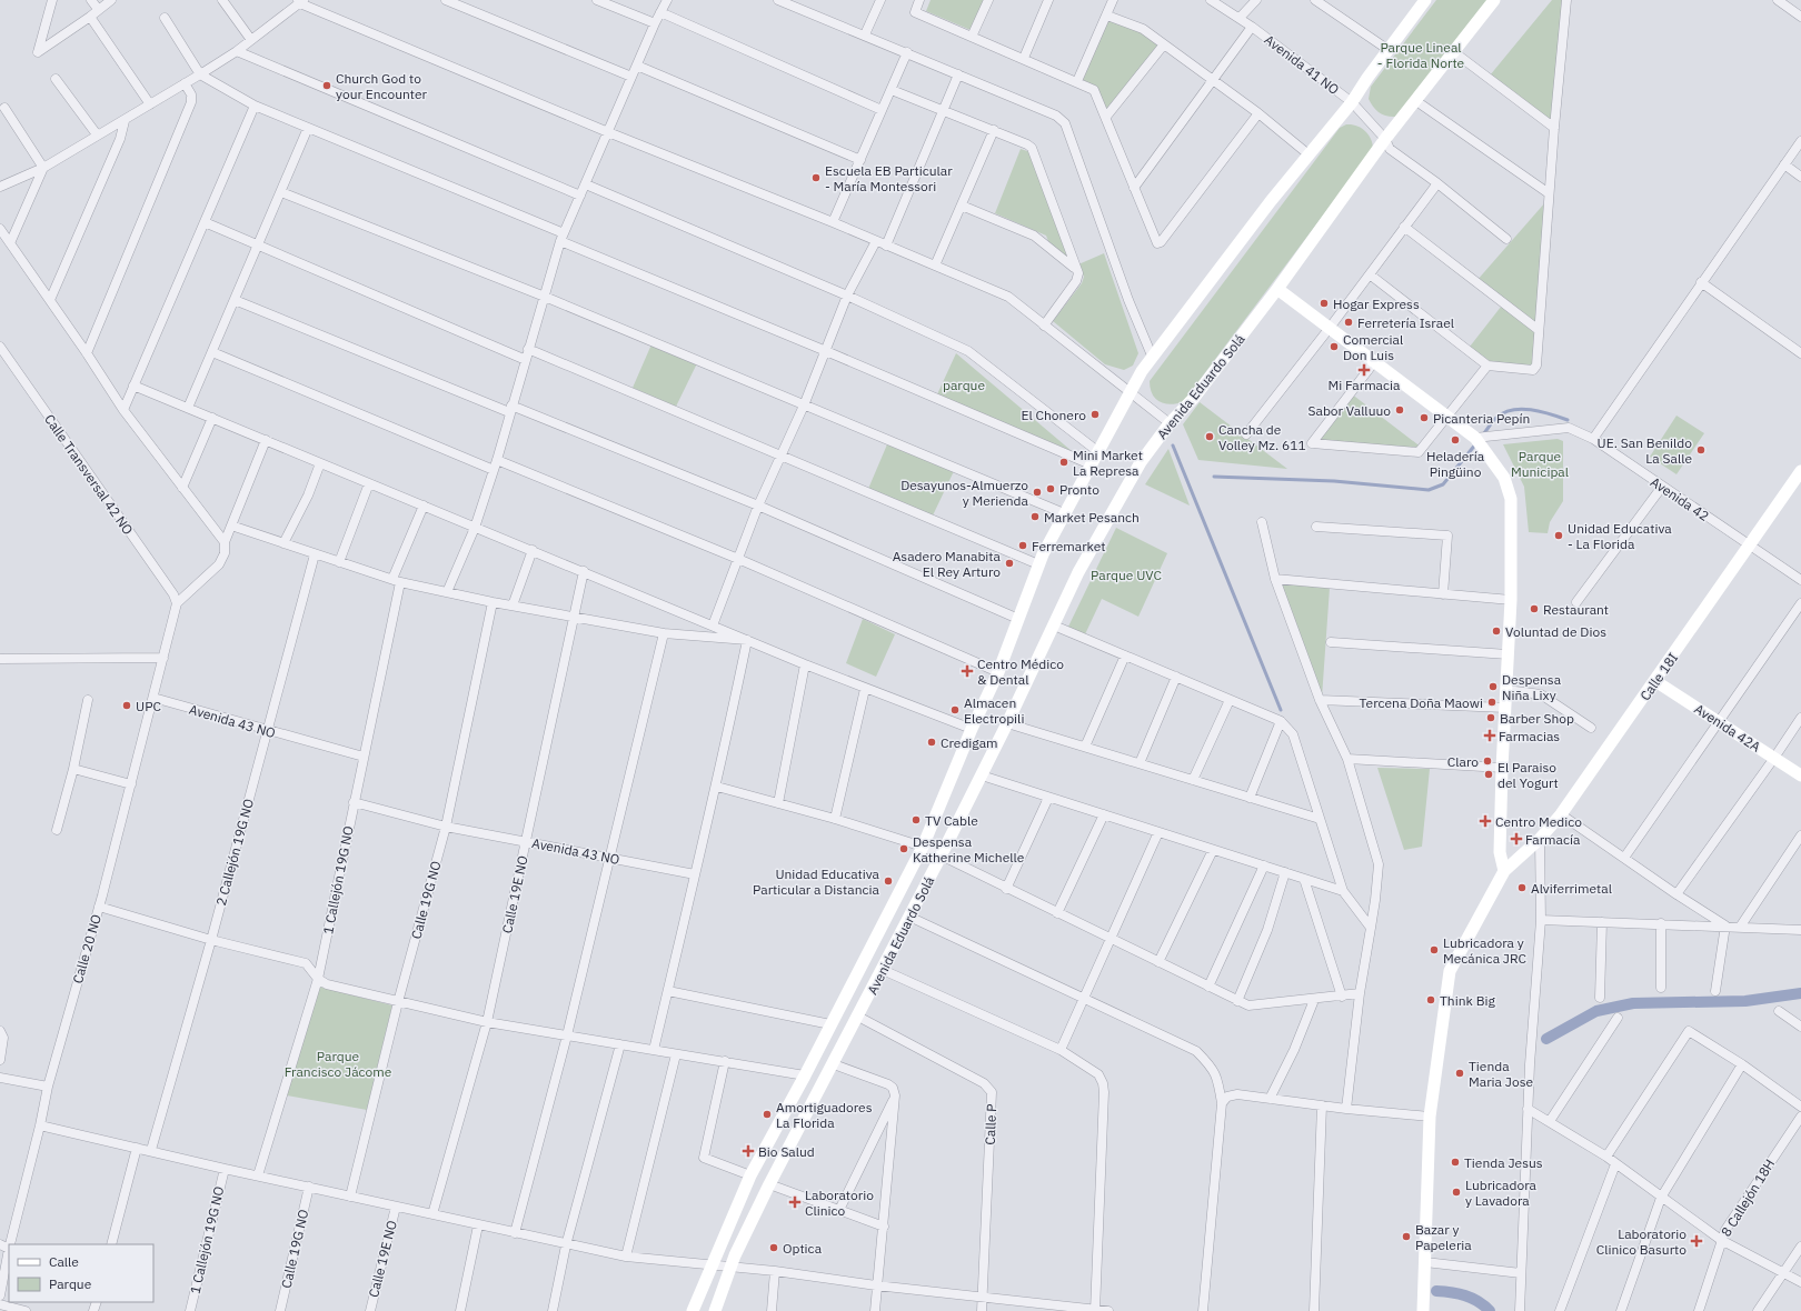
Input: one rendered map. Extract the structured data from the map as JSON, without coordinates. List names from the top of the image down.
{
  "streets": {
    "main road": ["Avenida Eduardo Solá", "Calle 18I", "Avenida 42A"],
    "street": [
      "Avenida 41 NO",
      "Calle Transversal 42 NO",
      "Avenida 42",
      "Avenida 43 NO",
      "2 Callejón 19G NO",
      "1 Callejón 19G NO",
      "Calle 19E NO",
      "Calle 19G NO",
      "Calle 20 NO",
      "Calle P",
      "8 Callejón 18H"
    ]
  },
  "crossings": [
    ["Avenida 41 NO", "Avenida Eduardo Solá"],
    ["Avenida Eduardo Solá", "Calle P"],
    ["Calle Transversal 42 NO", "Calle 20 NO"],
    ["Avenida 42", "Calle 18I"],
    ["Calle 18I", "Avenida 42A"],
    ["Avenida 43 NO", "2 Callejón 19G NO"],
    ["Avenida 43 NO", "1 Callejón 19G NO"],
    ["Avenida 43 NO", "Calle 19E NO"],
    ["Avenida 43 NO", "Calle 19G NO"],
    ["Avenida 43 NO", "Calle 20 NO"]
  ],
  "parks": [
    "Parque Lineal - Florida Norte",
    "parque",
    "Parque Municipal",
    "Parque UVC",
    "Parque Francisco Jácome"
  ],
  "places": {
    "other": [
      "Church God to your Encounter",
      "Escuela EB Particular - María Montessori",
      "Hogar Express",
      "Ferretería Israel",
      "Comercial Don Luis",
      "Sabor Valluuo",
      "El Chonero",
      "Picanteria Pepín",
      "Cancha de Volley Mz. 611",
      "Heladería Pingüino",
      "UE. San Benildo La Salle",
      "Mini Market La Represa",
      "Pronto",
      "Desayunos-Almuerzo y Merienda",
      "Market Pesanch",
      "Unidad Educativa - La Florida",
      "Ferremarket",
      "Asadero Manabita El Rey Arturo",
      "Restaurant",
      "Voluntad de Dios",
      "Despensa Niña Lixy",
      "Tercena Doña Maowi",
      "UPC",
      "Almacen Electropili",
      "Barber Shop",
      "Credigam",
      "Claro",
      "El Paraiso del Yogurt",
      "TV Cable",
      "Despensa Katherine Michelle",
      "Unidad Educativa Particular a Distancia",
      "Alviferrimetal",
      "Lubricadora y Mecánica JRC",
      "Think Big",
      "Tienda Maria Jose",
      "Amortiguadores La Florida",
      "Tienda Jesus",
      "Lubricadora y Lavadora",
      "Bazar y Papeleria",
      "Optica"
    ],
    "health": [
      "Mi Farmacia",
      "Centro Médico & Dental",
      "Farmacias",
      "Centro Medico",
      "Farmacía",
      "Bio Salud",
      "Laboratorio Clinico",
      "Laboratorio Clinico Basurto"
    ]
  },
  "legend": ["Calle", "Parque"]
}
